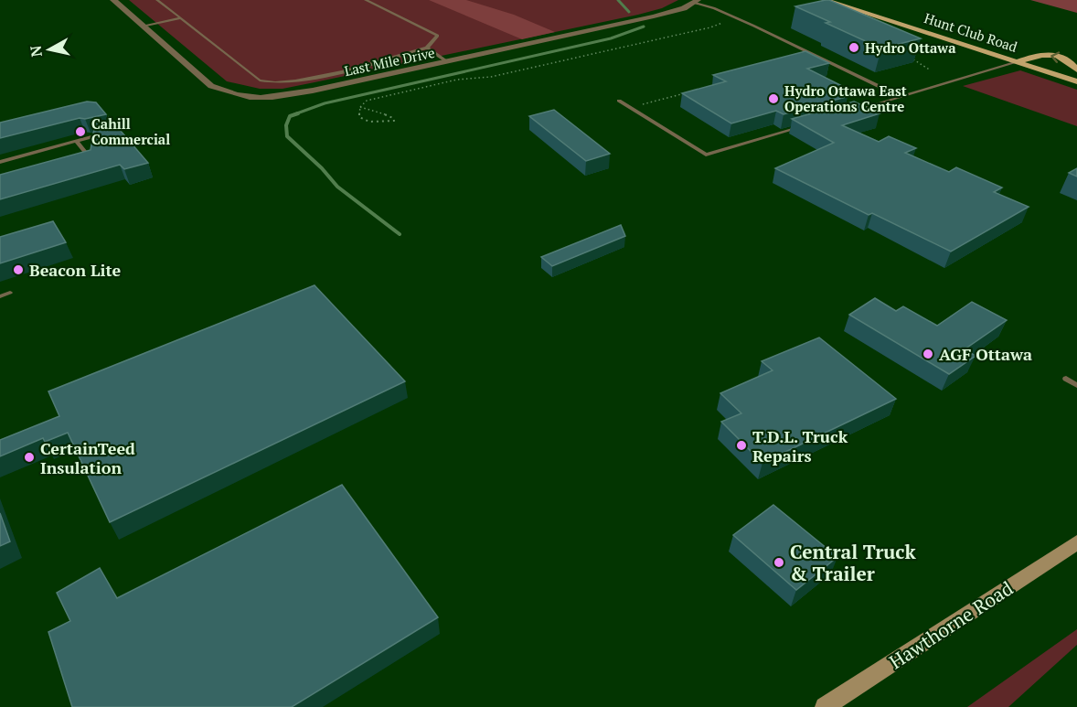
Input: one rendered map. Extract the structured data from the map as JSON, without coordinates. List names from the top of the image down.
{
  "streets": {
    "main road": ["Hunt Club Road", "Hawthorne Road"],
    "street": ["Last Mile Drive"]
  },
  "places": [
    "Hydro Ottawa",
    "Hydro Ottawa East Operations Centre",
    "Cahill Commercial",
    "Beacon Lite",
    "AGF Ottawa",
    "T.D.L. Truck Repairs",
    "CertainTeed Insulation",
    "Central Truck & Trailer"
  ],
  "north": "left"
}
